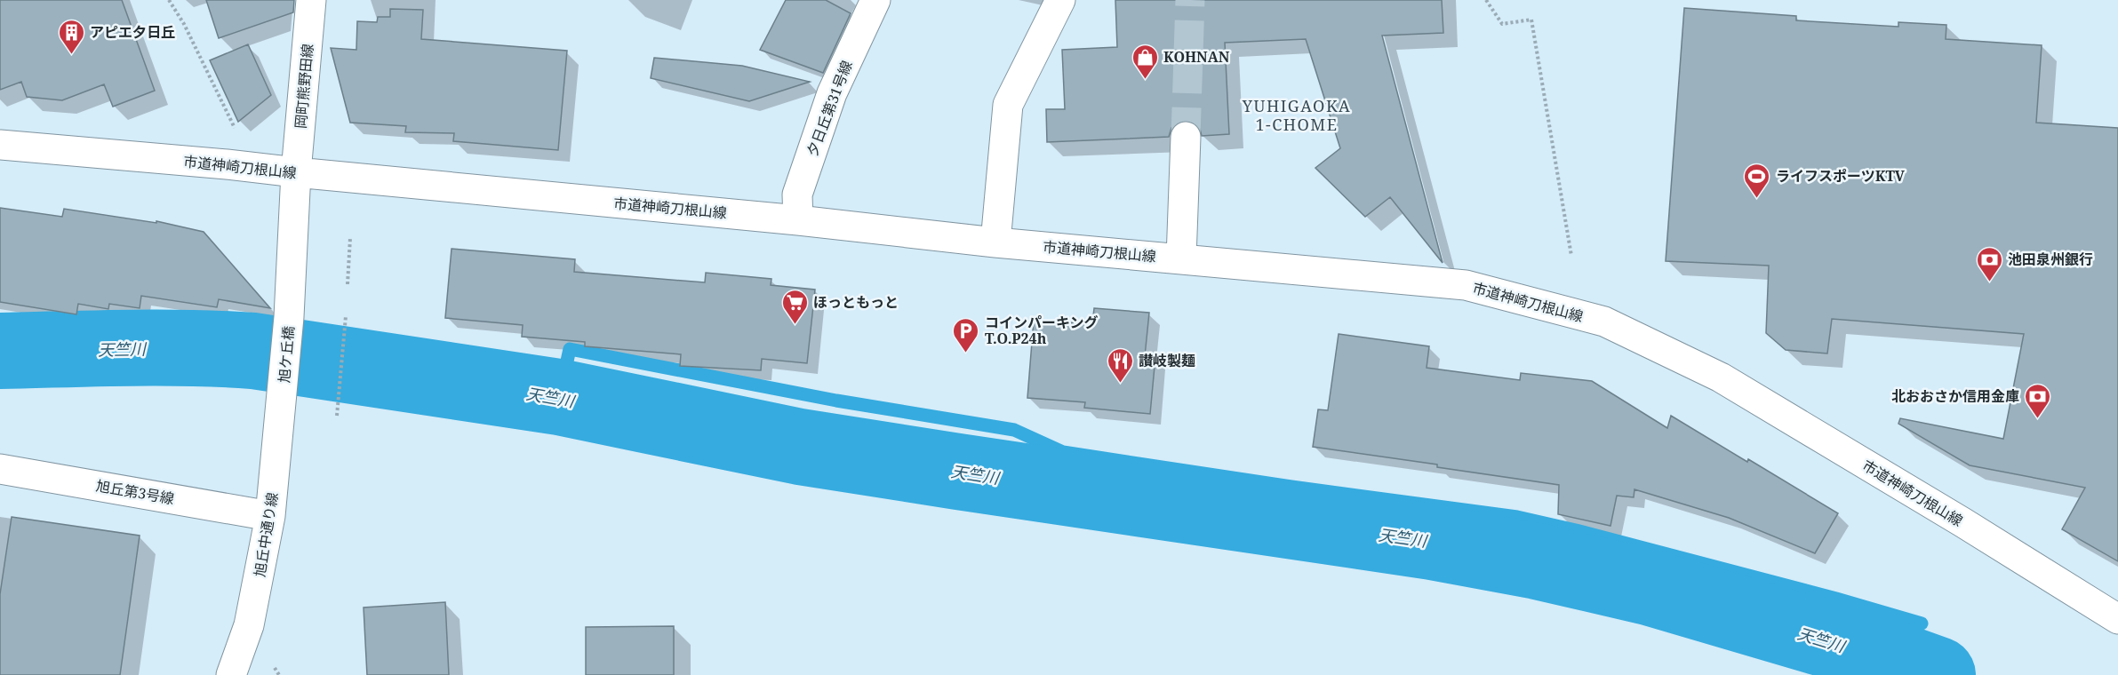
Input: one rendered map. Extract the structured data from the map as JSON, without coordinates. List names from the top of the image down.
{
  "streets": {
    "street": [
      "岡町熊野田線",
      "夕日丘第31号線",
      "市道神崎刀根山線",
      "旭ケ丘橋",
      "旭丘第3号線",
      "旭丘中通り線"
    ]
  },
  "crossings": [
    ["岡町熊野田線", "市道神崎刀根山線"],
    ["岡町熊野田線", "旭ケ丘橋"],
    ["夕日丘第31号線", "市道神崎刀根山線"],
    ["市道神崎刀根山線", "旭ケ丘橋"],
    ["旭ケ丘橋", "旭丘中通り線"],
    ["旭丘第3号線", "旭丘中通り線"]
  ],
  "districts": ["YUHIGAOKA 1-CHOME"],
  "water": ["天竺川"],
  "places": {
    "building": ["アピエ夕日丘"],
    "shop": ["KOHNAN"],
    "sports": ["ライフスポーツKTV"],
    "bank": ["池田泉州銀行", "北おおさか信用金庫"],
    "supermarket": ["ほっともっと"],
    "parking": ["コインパーキング T.O.P24h"],
    "restaurant": ["讃岐製麺"]
  }
}
